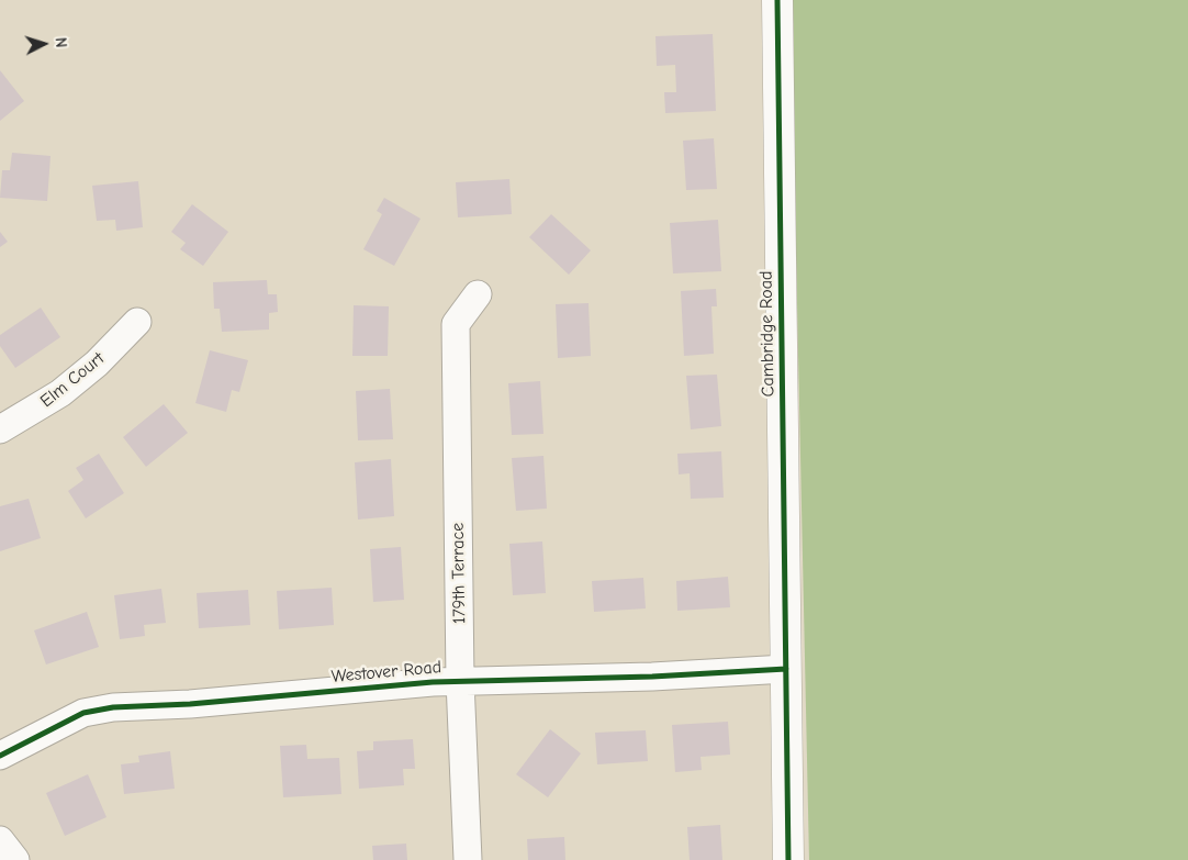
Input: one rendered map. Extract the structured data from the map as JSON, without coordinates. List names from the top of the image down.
{
  "streets": {
    "street": [
      "Cambridge Road",
      "Elm Court",
      "179th Terrace",
      "Westover Road"
    ]
  },
  "crossings": [
    ["Cambridge Road", "Westover Road"],
    ["179th Terrace", "Westover Road"]
  ],
  "north": "right"
}
